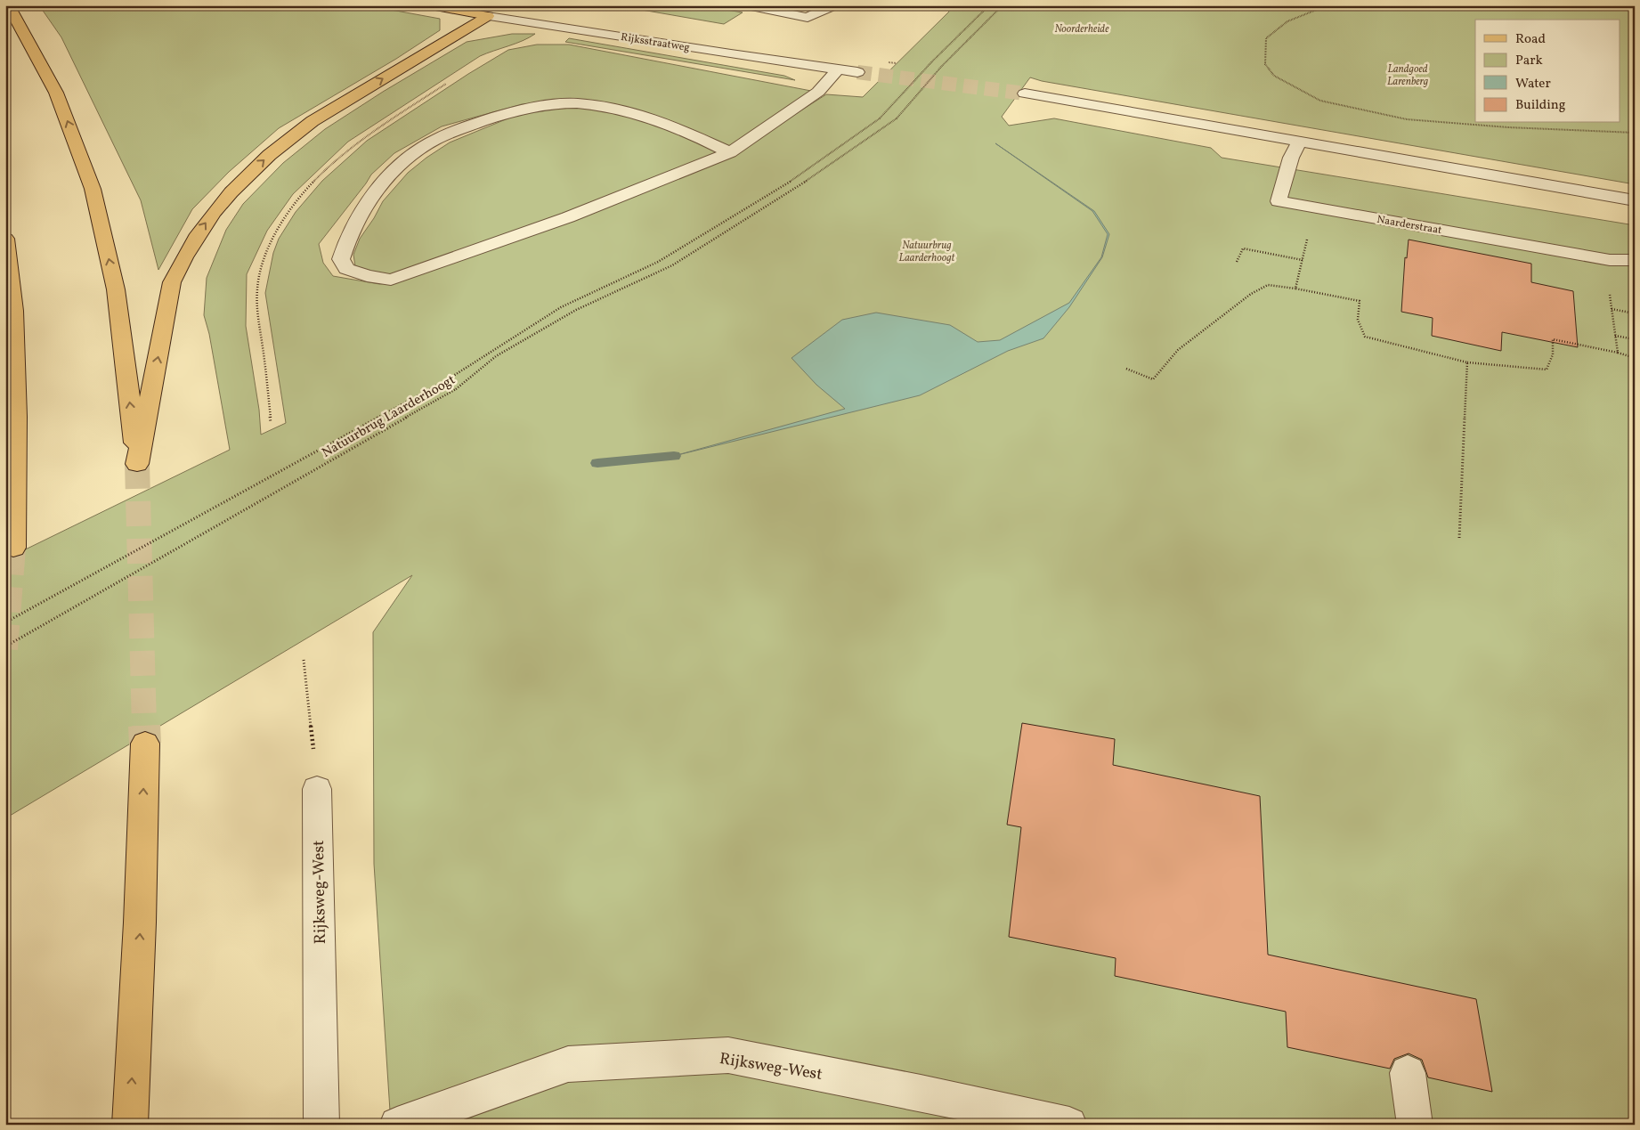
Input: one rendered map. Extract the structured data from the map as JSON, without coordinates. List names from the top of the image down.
{
  "streets": {
    "main road": ["Rijksstraatweg"],
    "street": ["Naarderstraat", "Rijksweg-West"],
    "path": ["Natuurbrug Laarderhoogt"]
  },
  "parks": ["Noorderheide", "Landgoed Larenberg", "Natuurbrug Laarderhoogt"],
  "legend": [
    "Road",
    "Park",
    "Water",
    "Building"
  ]
}
